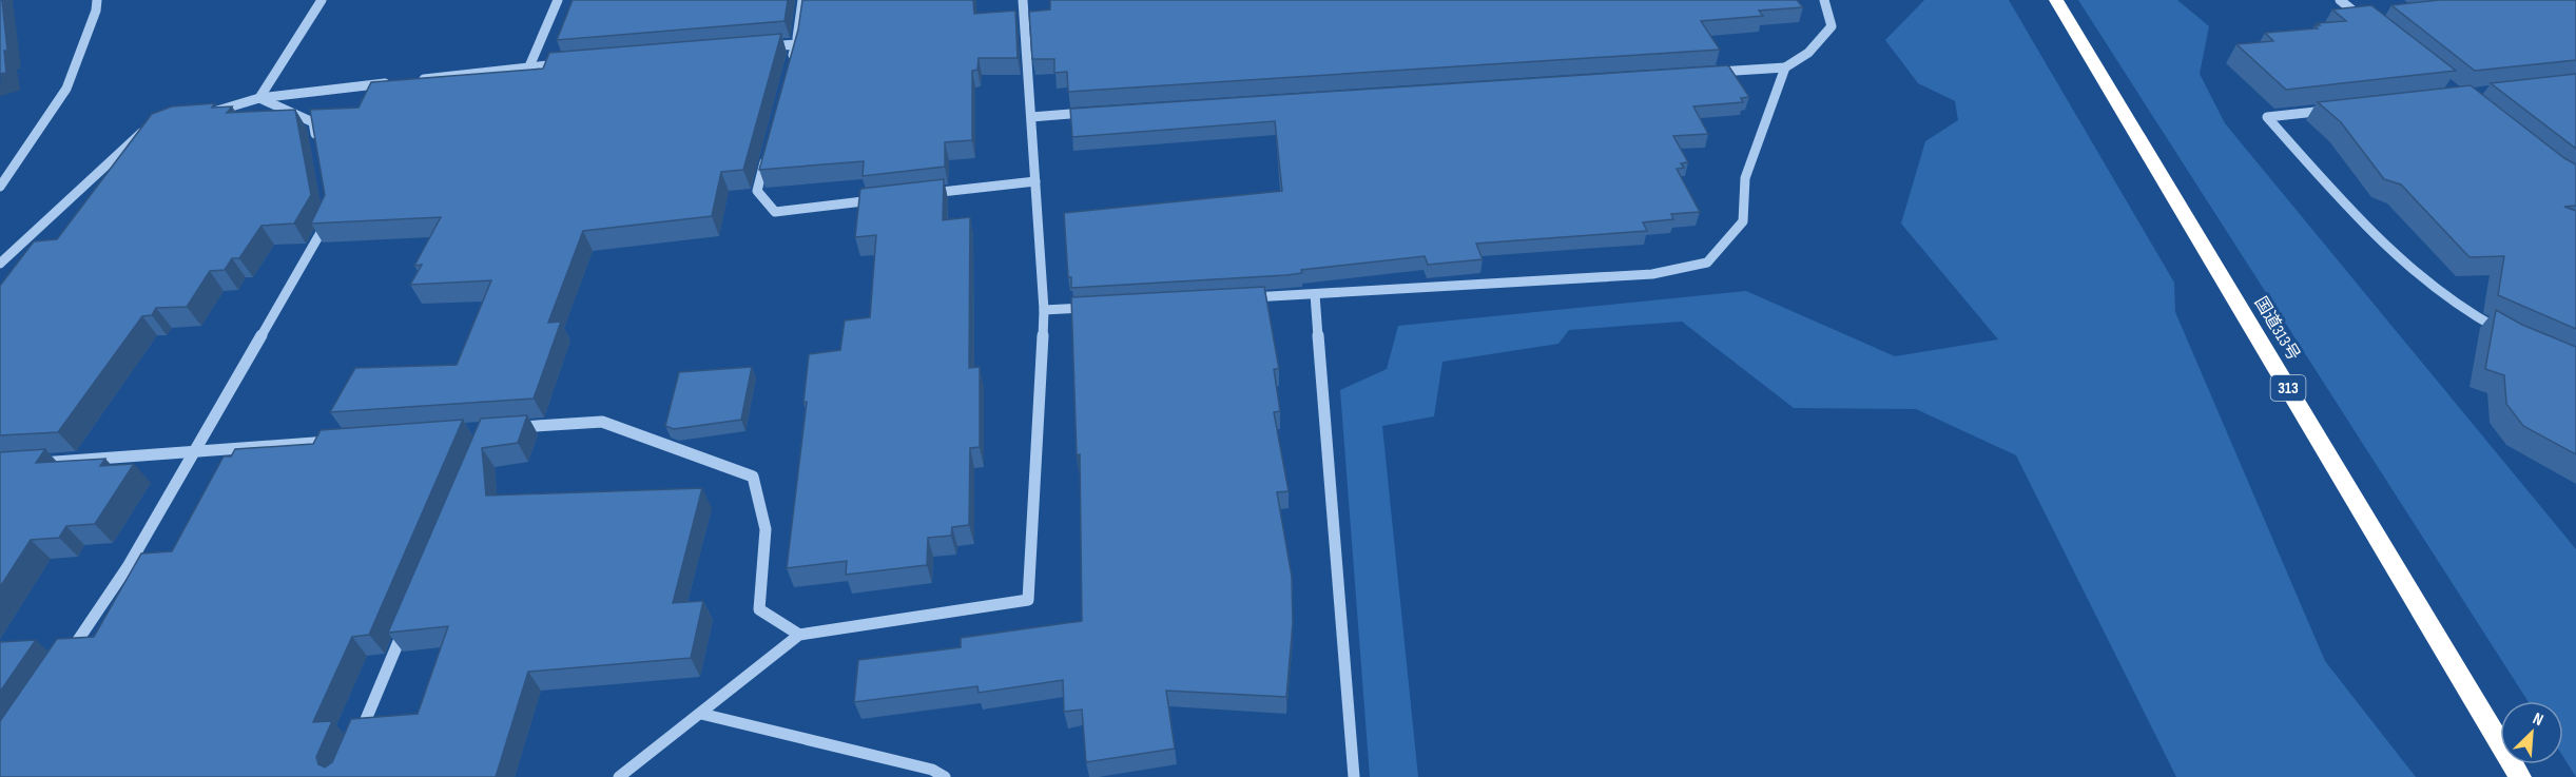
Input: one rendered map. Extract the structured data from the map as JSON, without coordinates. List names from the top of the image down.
{
  "streets": {
    "highway": ["国道313号", "313"]
  },
  "north": "top right"
}
